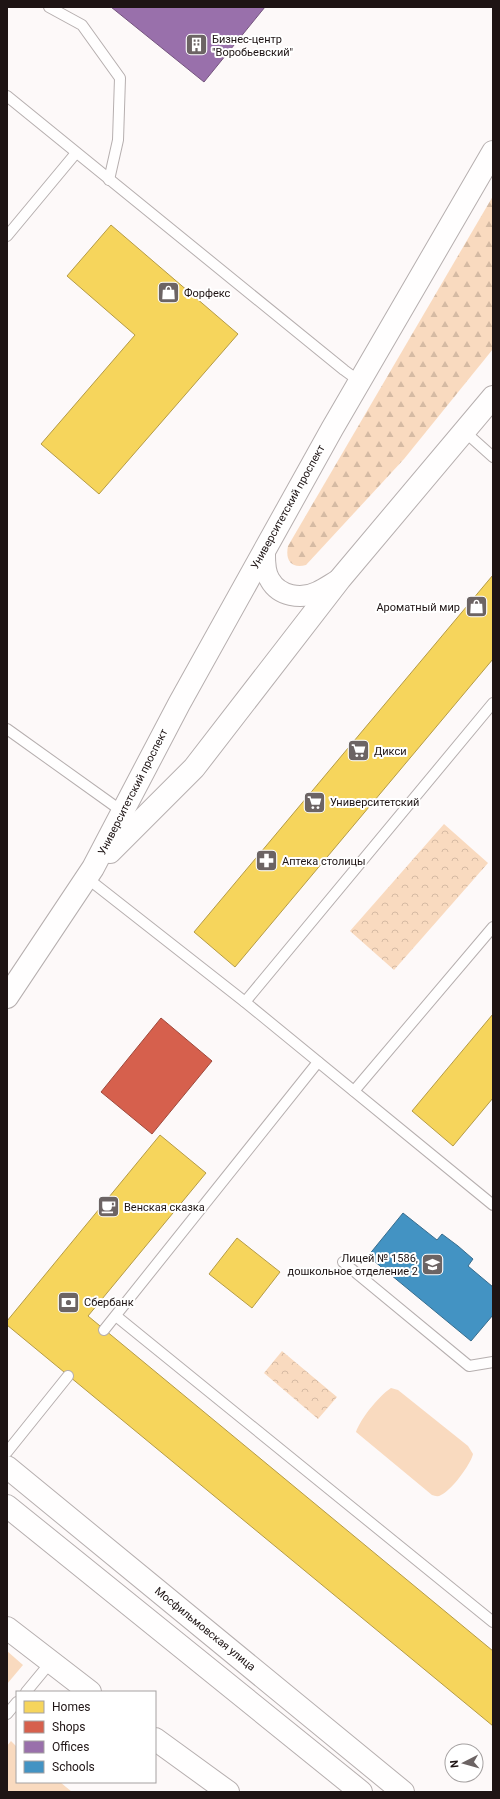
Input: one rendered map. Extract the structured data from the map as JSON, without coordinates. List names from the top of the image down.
{
  "streets": {
    "main road": ["Университетский проспект", "Мосфильмовская улица"]
  },
  "places": {
    "building": ["Бизнес-центр \"Воробьевский\""],
    "shop": ["Форфекс", "Ароматный мир"],
    "supermarket": ["Дикси", "Университетский"],
    "pharmacy": ["Аптека столицы"],
    "cafe": ["Венская сказка"],
    "school or university": ["Лицей № 1586, дошкольное отделение 2"],
    "bank": ["Сбербанк"]
  },
  "legend": [
    "Homes",
    "Shops",
    "Offices",
    "Schools"
  ],
  "north": "left"
}
